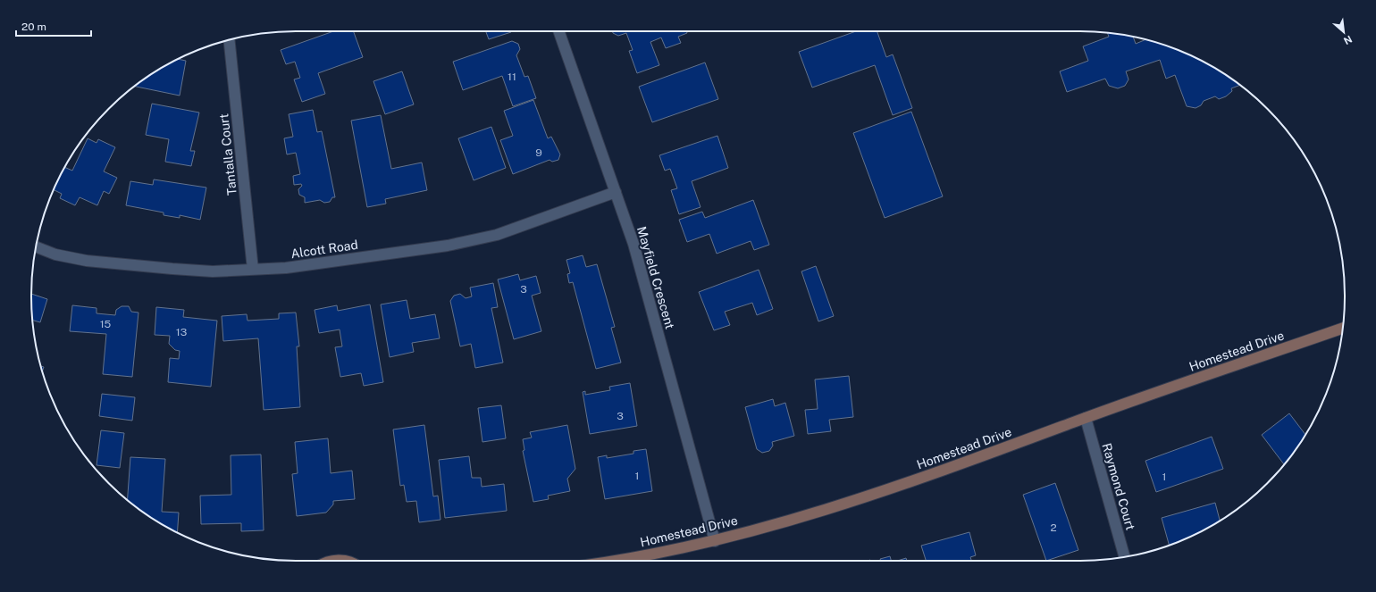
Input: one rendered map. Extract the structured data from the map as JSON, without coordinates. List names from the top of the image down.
{
  "streets": {
    "street": [
      "Tantalla Court",
      "Alcott Road",
      "Mayfield Crescent",
      "Homestead Drive",
      "Raymond Court"
    ]
  },
  "crossings": [
    ["Tantalla Court", "Alcott Road"],
    ["Alcott Road", "Mayfield Crescent"],
    ["Mayfield Crescent", "Homestead Drive"],
    ["Homestead Drive", "Raymond Court"]
  ],
  "house_numbers": [
    "11",
    "9",
    "3",
    "15",
    "13",
    "3",
    "1",
    "1",
    "2"
  ],
  "scale_bar": "20 m",
  "north": "bottom right"
}
